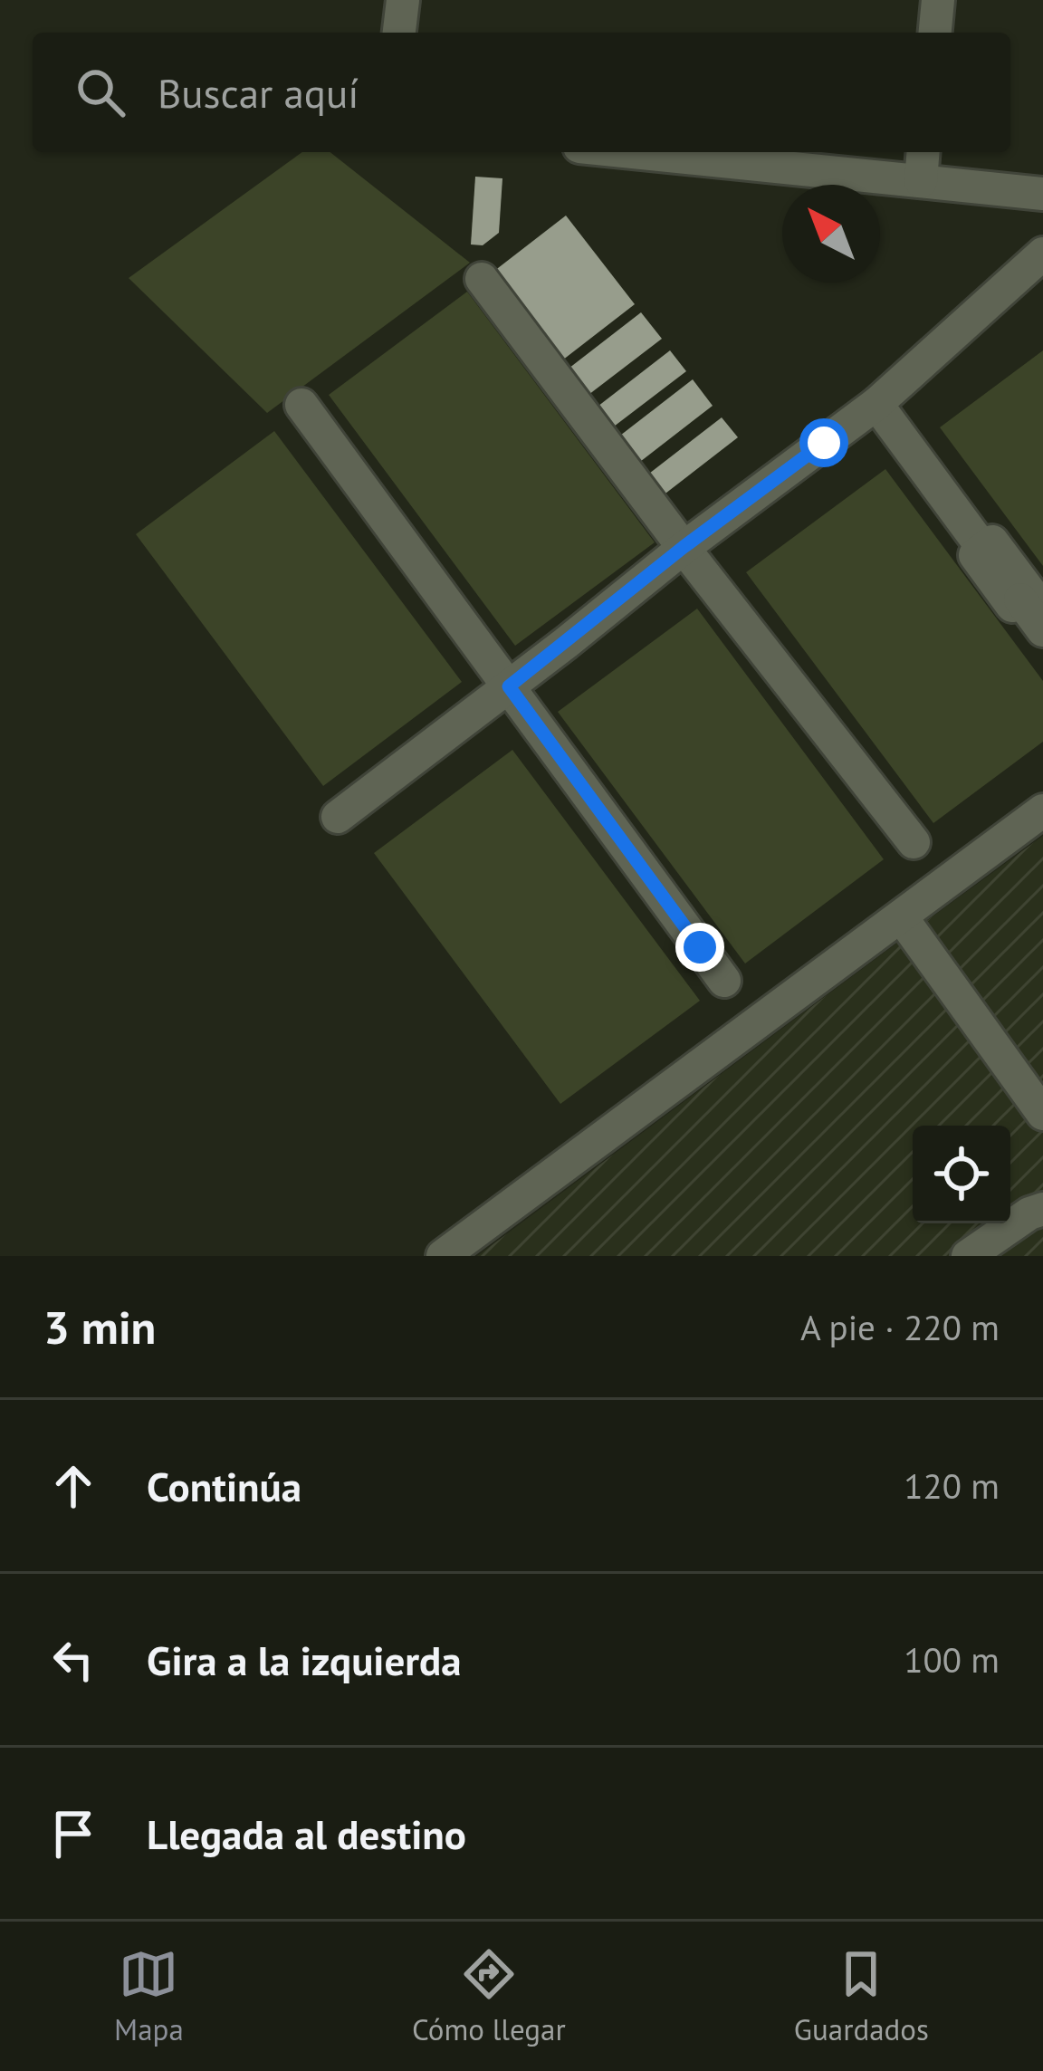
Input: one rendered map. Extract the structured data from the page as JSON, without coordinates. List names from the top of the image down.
{
  "north": "top left",
  "page": {
    "search": "Buscar aquí",
    "heading": ["3 min", "A pie · 220 m"],
    "list": [
      ["Continúa", "120 m"],
      ["Gira a la izquierda", "100 m"],
      "Llegada al destino"
    ],
    "nav": ["Mapa", "Cómo llegar", "Guardados"]
  }
}
